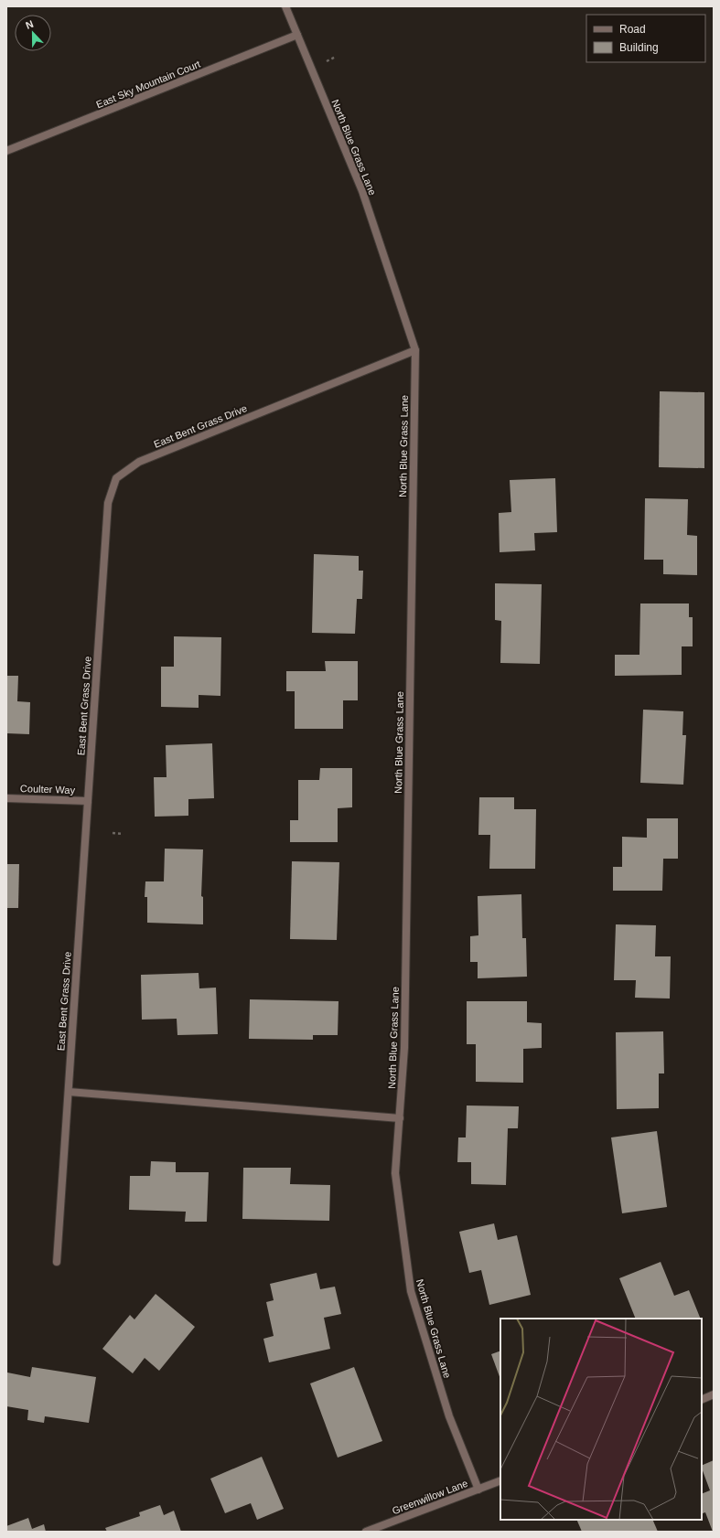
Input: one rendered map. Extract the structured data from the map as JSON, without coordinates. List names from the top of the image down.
{
  "streets": {
    "street": [
      "East Sky Mountain Court",
      "North Blue Grass Lane",
      "East Bent Grass Drive",
      "Coulter Way",
      "Greenwillow Lane"
    ]
  },
  "crossings": [
    ["East Sky Mountain Court", "North Blue Grass Lane"],
    ["North Blue Grass Lane", "East Bent Grass Drive"],
    ["North Blue Grass Lane", "Greenwillow Lane"],
    ["East Bent Grass Drive", "Coulter Way"]
  ],
  "legend": ["Road", "Building"],
  "north": "top"
}
